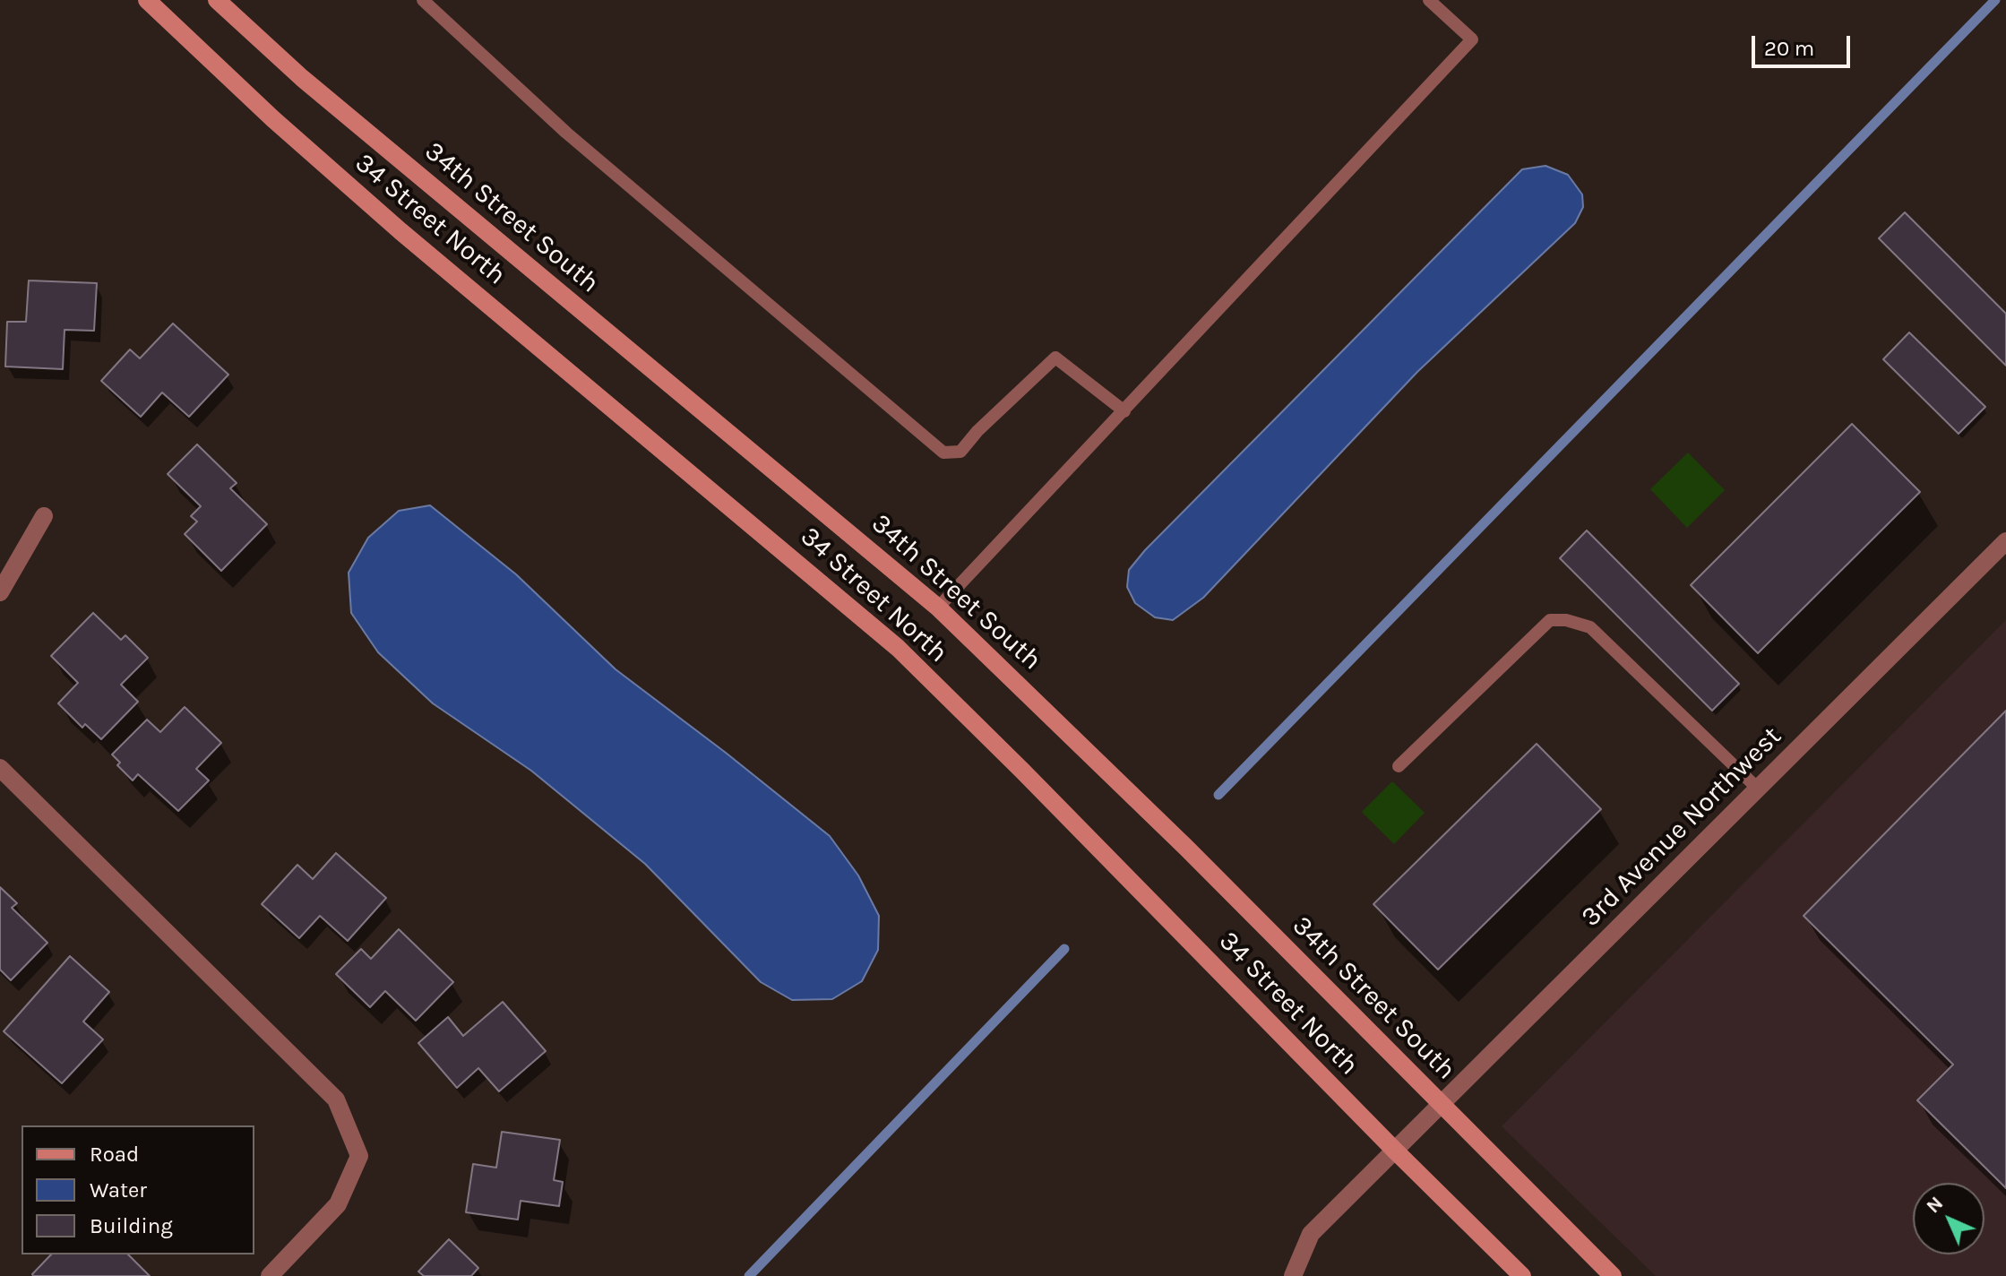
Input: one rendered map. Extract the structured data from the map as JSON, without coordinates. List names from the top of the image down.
{
  "streets": {
    "main road": ["34th Street South", "34 Street North"],
    "street": ["3rd Avenue Northwest"]
  },
  "crossings": [
    ["34th Street South", "3rd Avenue Northwest"],
    ["34 Street North", "3rd Avenue Northwest"]
  ],
  "legend": ["Road", "Water", "Building"],
  "scale_bar": "20 m",
  "north": "top left"
}
